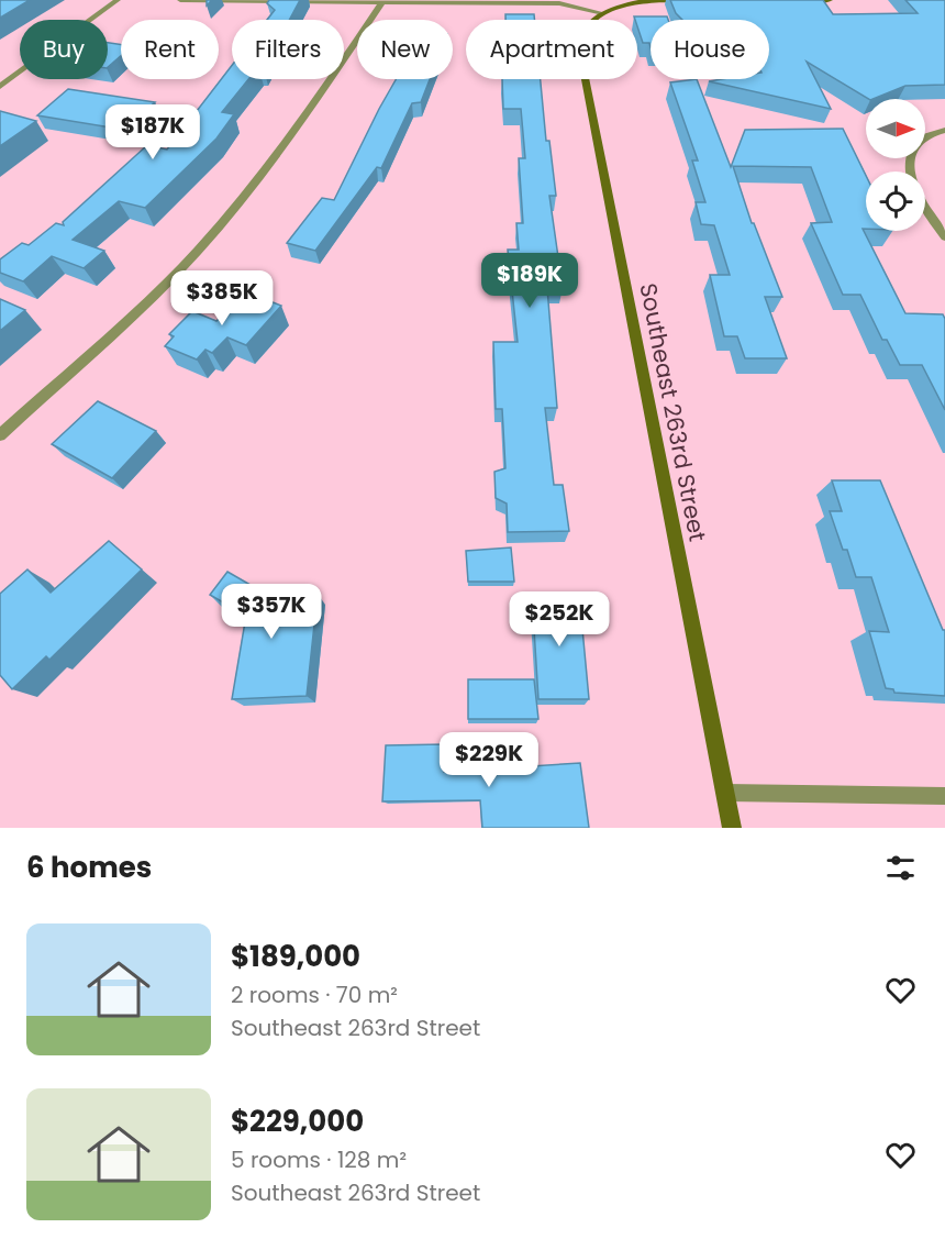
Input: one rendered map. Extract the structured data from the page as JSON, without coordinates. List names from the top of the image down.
{
  "streets": {
    "street": ["Southeast 263rd Street"]
  },
  "north": "right",
  "page": {
    "chip": [
      "Buy",
      "Rent",
      "Filters",
      "New",
      "Apartment",
      "House"
    ],
    "price": [
      "$187K",
      "$189K",
      "$385K",
      "$357K",
      "$252K",
      "$229K"
    ],
    "heading": "6 homes",
    "list": [
      {
        "name": "$189,000",
        "note": "2 rooms · 70 m² · Southeast 263rd Street"
      },
      {
        "name": "$229,000",
        "note": "5 rooms · 128 m² · Southeast 263rd Street"
      }
    ]
  }
}
